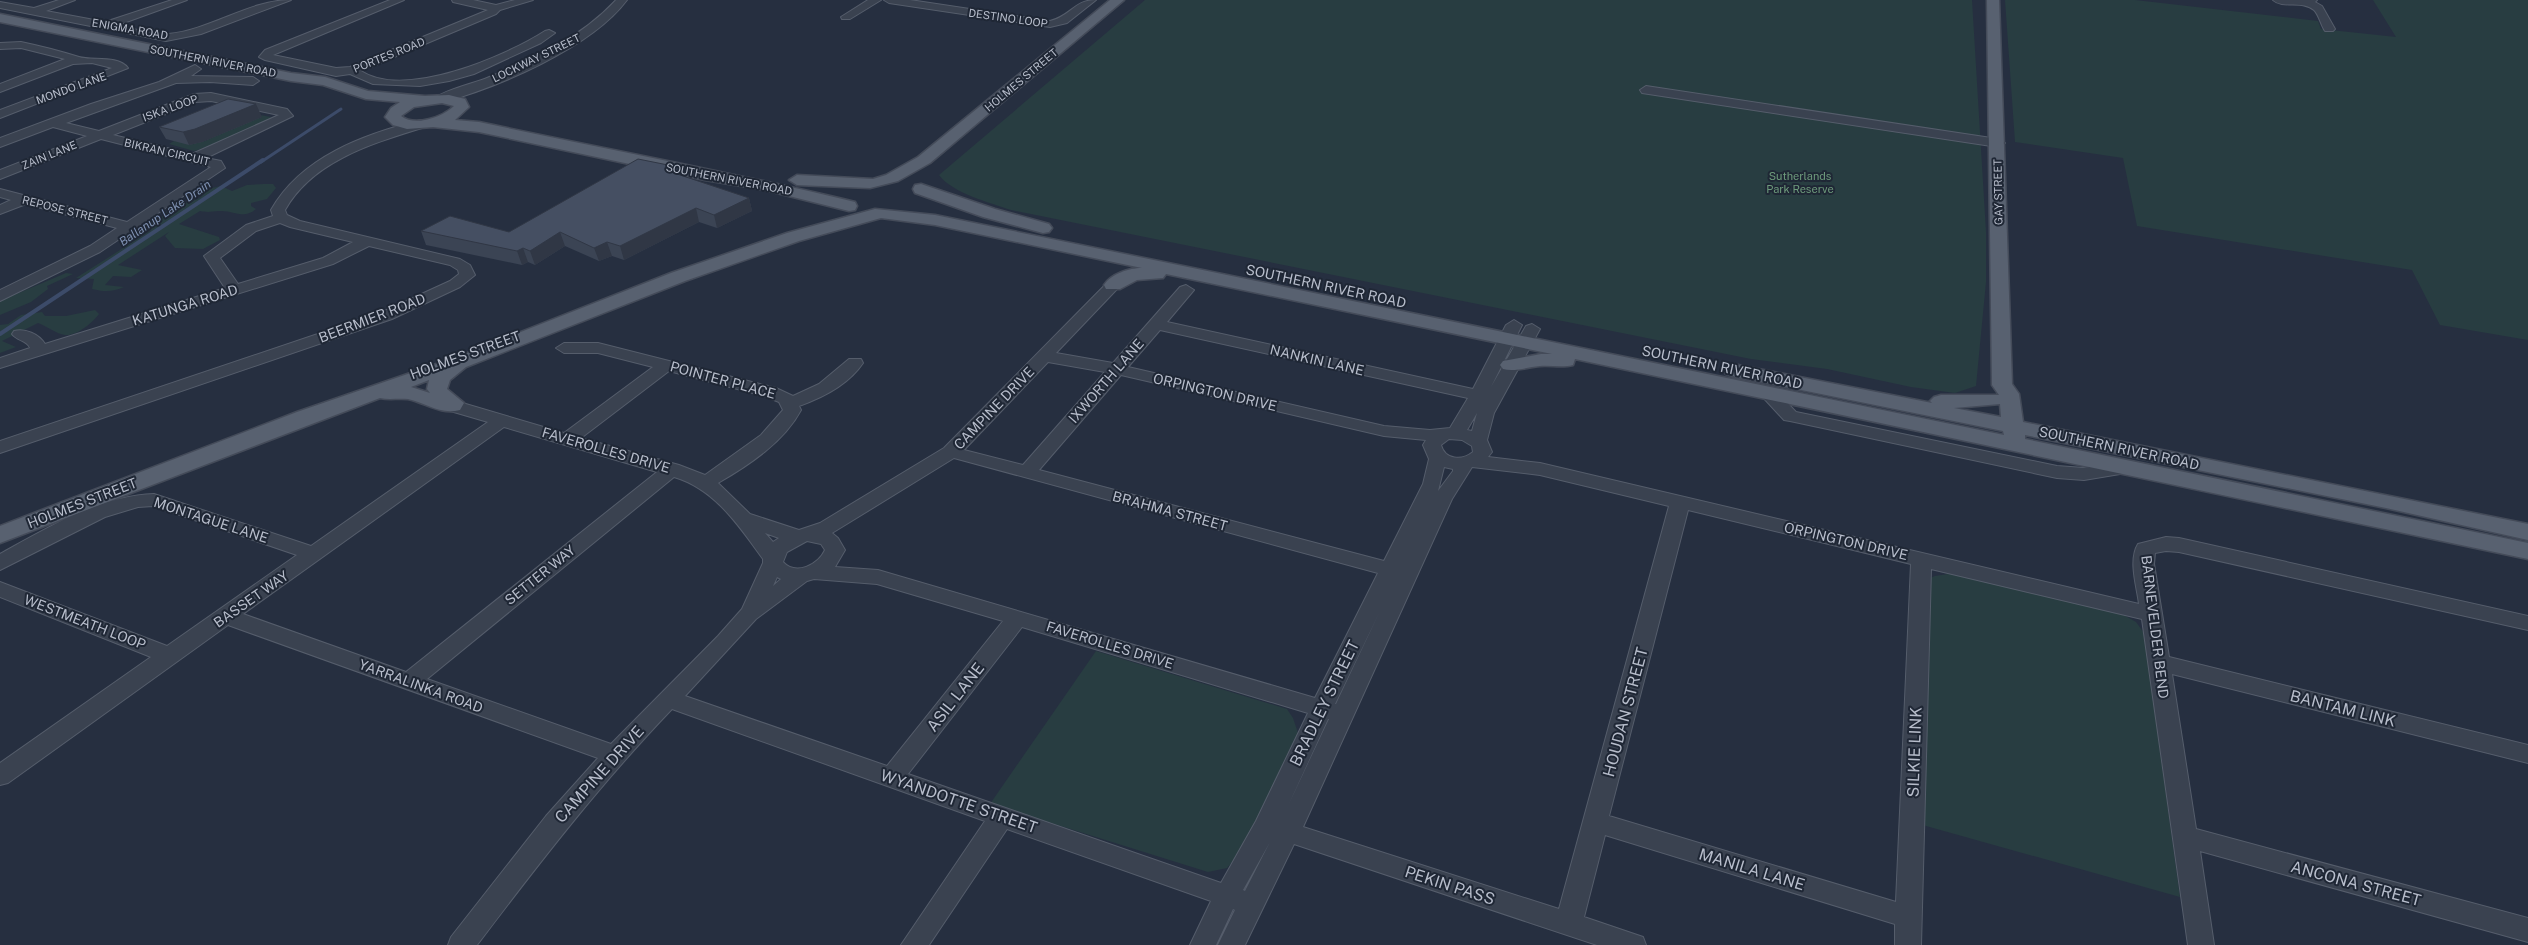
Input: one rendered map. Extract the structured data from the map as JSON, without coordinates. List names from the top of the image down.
{
  "streets": {
    "main road": ["SOUTHERN RIVER ROAD", "HOLMES STREET", "GAY STREET"],
    "street": [
      "DESTINO LOOP",
      "ENIGMA ROAD",
      "PORTES ROAD",
      "LOCKWAY STREET",
      "MONDO LANE",
      "ISKA LOOP",
      "BIKRAN CIRCUIT",
      "ZAIN LANE",
      "REPOSE STREET",
      "KATUNGA ROAD",
      "BEERMIER ROAD",
      "NANKIN LANE",
      "POINTER PLACE",
      "IXWORTH LANE",
      "ORPINGTON DRIVE",
      "CAMPINE DRIVE",
      "FAVEROLLES DRIVE",
      "BRAHMA STREET",
      "MONTAGUE LANE",
      "SETTER WAY",
      "BASSET WAY",
      "WESTMEATH LOOP",
      "BARNEVELDER BEND",
      "YARRALINKA ROAD",
      "ASIL LANE",
      "BRADLEY STREET",
      "BANTAM LINK",
      "HOUDAN STREET",
      "SILKIE LINK",
      "WYANDOTTE STREET",
      "MANILA LANE",
      "ANCONA STREET",
      "PEKIN PASS"
    ]
  },
  "crossings": [
    ["LOCKWAY STREET", "SOUTHERN RIVER ROAD"],
    ["SOUTHERN RIVER ROAD", "HOLMES STREET"],
    ["SOUTHERN RIVER ROAD", "GAY STREET"],
    ["SOUTHERN RIVER ROAD", "BRADLEY STREET"],
    ["ISKA LOOP", "BIKRAN CIRCUIT"],
    ["ISKA LOOP", "ZAIN LANE"],
    ["BIKRAN CIRCUIT", "ZAIN LANE"],
    ["BIKRAN CIRCUIT", "REPOSE STREET"],
    ["KATUNGA ROAD", "BEERMIER ROAD"],
    ["NANKIN LANE", "IXWORTH LANE"],
    ["POINTER PLACE", "FAVEROLLES DRIVE"],
    ["IXWORTH LANE", "ORPINGTON DRIVE"],
    ["IXWORTH LANE", "BRAHMA STREET"],
    ["ORPINGTON DRIVE", "CAMPINE DRIVE"],
    ["ORPINGTON DRIVE", "BARNEVELDER BEND"],
    ["ORPINGTON DRIVE", "BRADLEY STREET"],
    ["ORPINGTON DRIVE", "HOUDAN STREET"],
    ["ORPINGTON DRIVE", "SILKIE LINK"],
    ["CAMPINE DRIVE", "FAVEROLLES DRIVE"],
    ["CAMPINE DRIVE", "BRAHMA STREET"],
    ["CAMPINE DRIVE", "YARRALINKA ROAD"],
    ["CAMPINE DRIVE", "WYANDOTTE STREET"],
    ["FAVEROLLES DRIVE", "SETTER WAY"],
    ["FAVEROLLES DRIVE", "BASSET WAY"],
    ["FAVEROLLES DRIVE", "ASIL LANE"],
    ["FAVEROLLES DRIVE", "BRADLEY STREET"],
    ["BRAHMA STREET", "BRADLEY STREET"],
    ["MONTAGUE LANE", "BASSET WAY"],
    ["SETTER WAY", "YARRALINKA ROAD"],
    ["BASSET WAY", "WESTMEATH LOOP"],
    ["BASSET WAY", "YARRALINKA ROAD"],
    ["BARNEVELDER BEND", "BANTAM LINK"],
    ["BARNEVELDER BEND", "ANCONA STREET"],
    ["ASIL LANE", "WYANDOTTE STREET"],
    ["BRADLEY STREET", "WYANDOTTE STREET"],
    ["BRADLEY STREET", "PEKIN PASS"],
    ["HOUDAN STREET", "MANILA LANE"],
    ["HOUDAN STREET", "PEKIN PASS"],
    ["SILKIE LINK", "MANILA LANE"]
  ],
  "water": ["Ballanup Lake Drain"],
  "parks": ["Sutherlands Park Reserve"]
}
